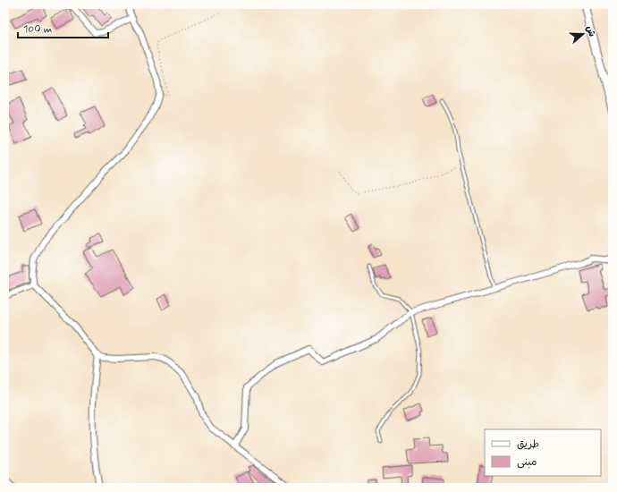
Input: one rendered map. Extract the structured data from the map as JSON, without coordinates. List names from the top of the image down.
{
  "legend": ["طريق", "مبنى"],
  "scale_bar": "100 m",
  "north": "right"
}
